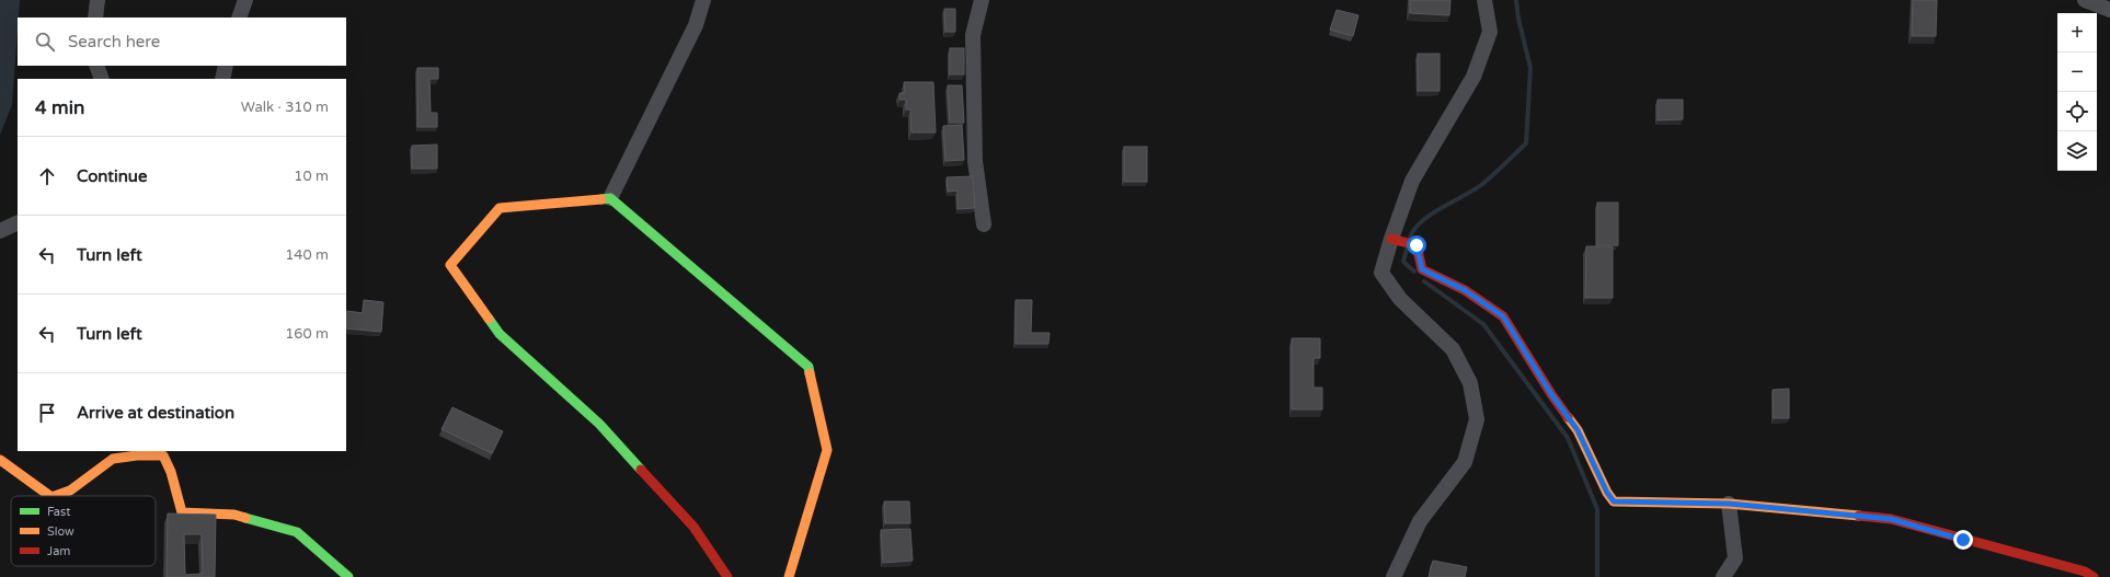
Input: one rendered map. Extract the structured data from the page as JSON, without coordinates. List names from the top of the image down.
{
  "legend": ["Fast", "Slow", "Jam"],
  "page": {
    "map_buttons": ["+", "−"],
    "search": "Search here",
    "heading": ["4 min", "Walk · 310 m"],
    "list": [
      ["Continue", "10 m"],
      ["Turn left", "140 m"],
      ["Turn left", "160 m"],
      "Arrive at destination"
    ]
  }
}
